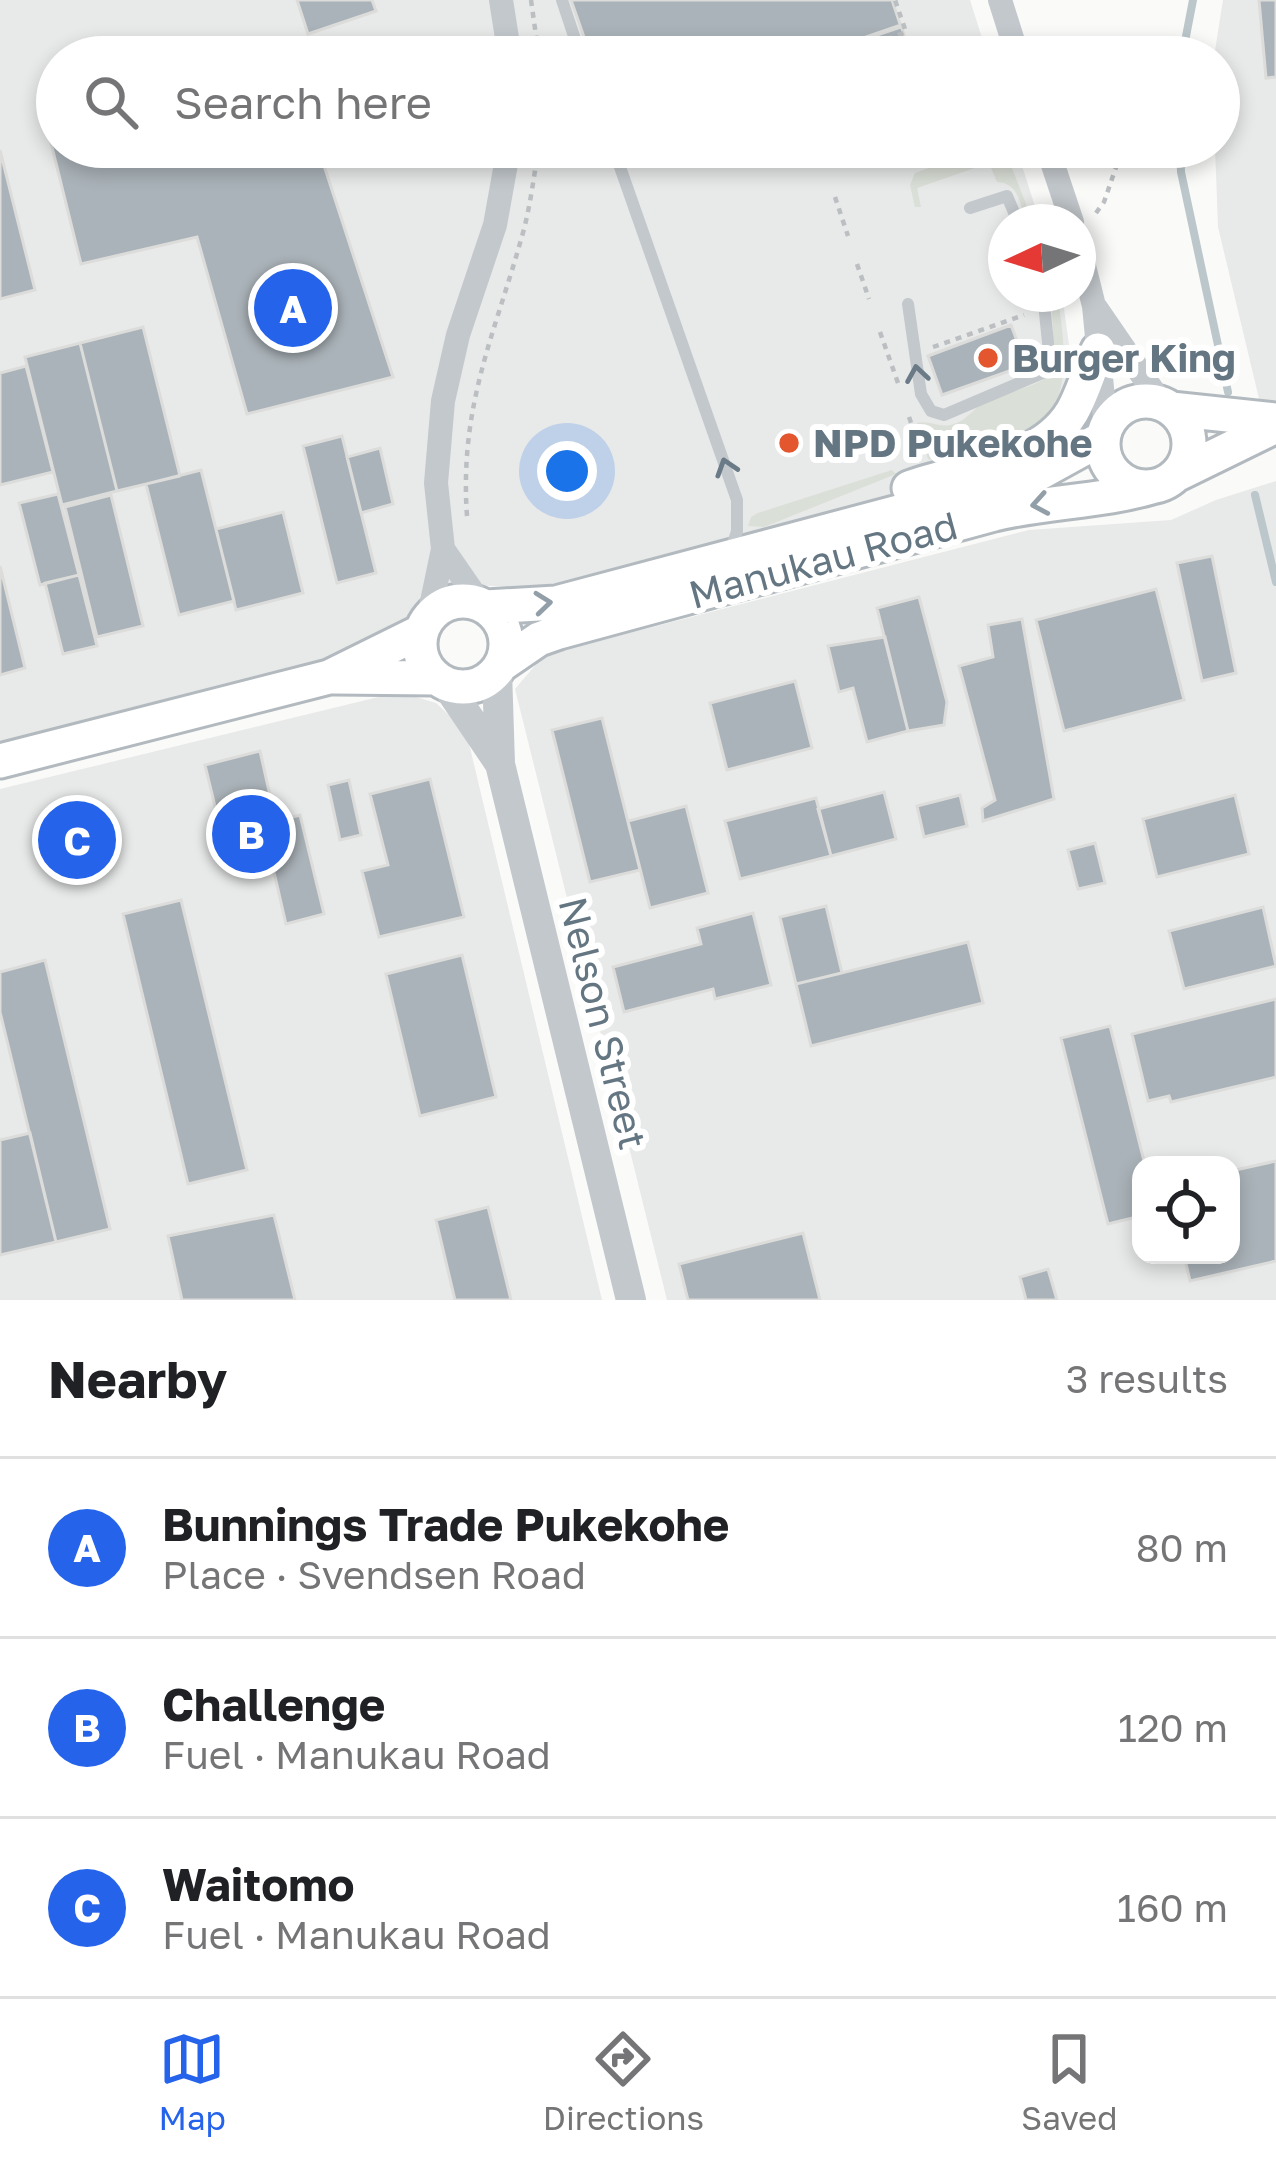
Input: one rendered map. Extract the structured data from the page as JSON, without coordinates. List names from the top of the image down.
{
  "streets": {
    "main road": ["Manukau Road"],
    "street": ["Nelson Street"]
  },
  "crossings": [
    ["Manukau Road", "Nelson Street"]
  ],
  "places": ["Burger King", "NPD Pukekohe"],
  "north": "left",
  "page": {
    "search": "Search here",
    "pins": ["A", "B", "C"],
    "heading": ["Nearby", "3 results"],
    "list": [
      {
        "mark": "A",
        "name": "Bunnings Trade Pukekohe",
        "note": "Place · Svendsen Road",
        "value": "80 m"
      },
      {
        "mark": "B",
        "name": "Challenge",
        "note": "Fuel · Manukau Road",
        "value": "120 m"
      },
      {
        "mark": "C",
        "name": "Waitomo",
        "note": "Fuel · Manukau Road",
        "value": "160 m"
      }
    ],
    "nav": ["Map", "Directions", "Saved"]
  }
}
